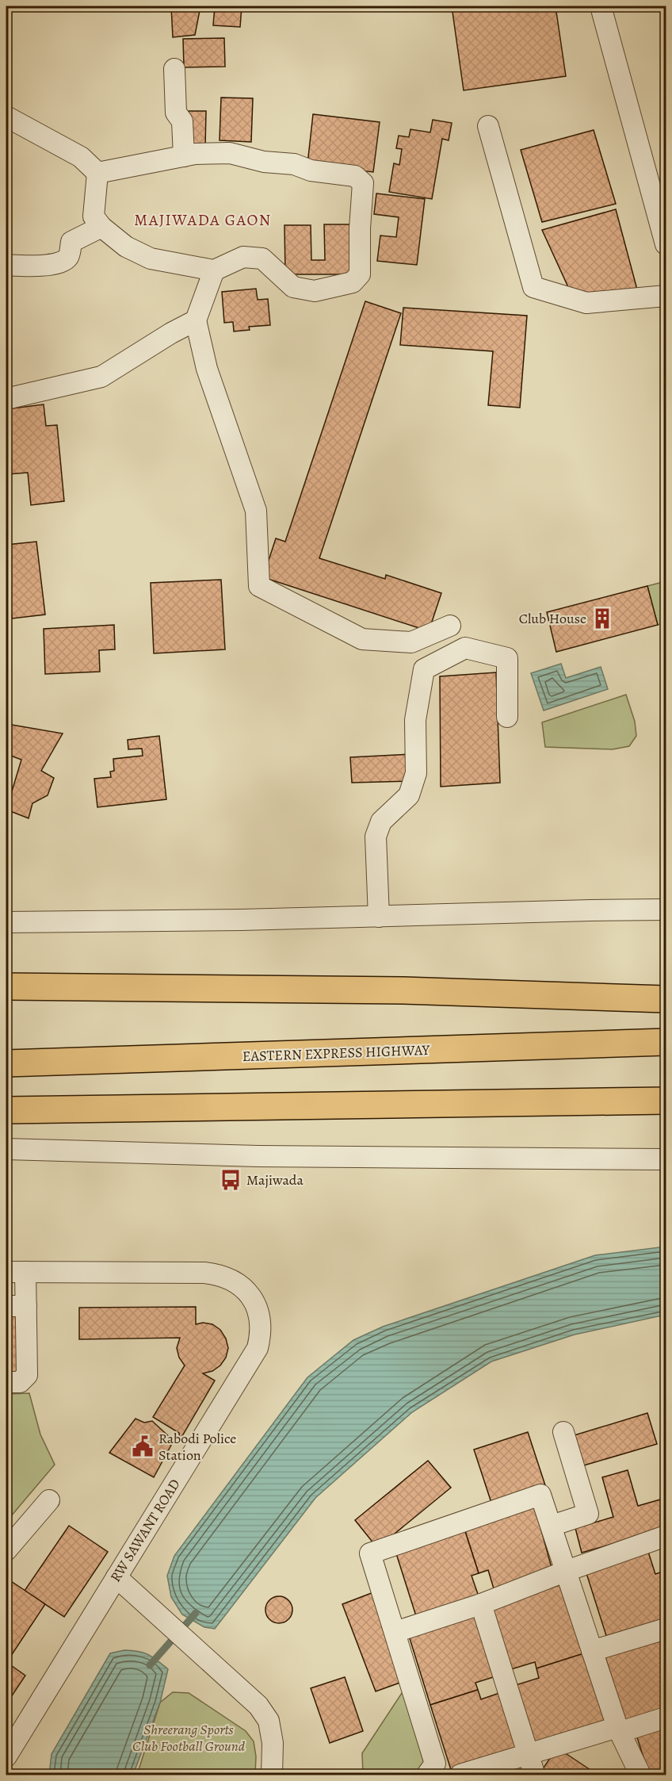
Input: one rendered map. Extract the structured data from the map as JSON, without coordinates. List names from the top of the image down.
{
  "streets": {
    "highway": ["EASTERN EXPRESS HIGHWAY"],
    "street": ["RW SAWANT ROAD"]
  },
  "districts": ["MAJIWADA GAON"],
  "parks": ["Shreerang Sports Club Football Ground"],
  "places": {
    "building": ["Club House"],
    "bus stop": ["Majiwada"],
    "public building": ["Rabodi Police Station"]
  }
}
